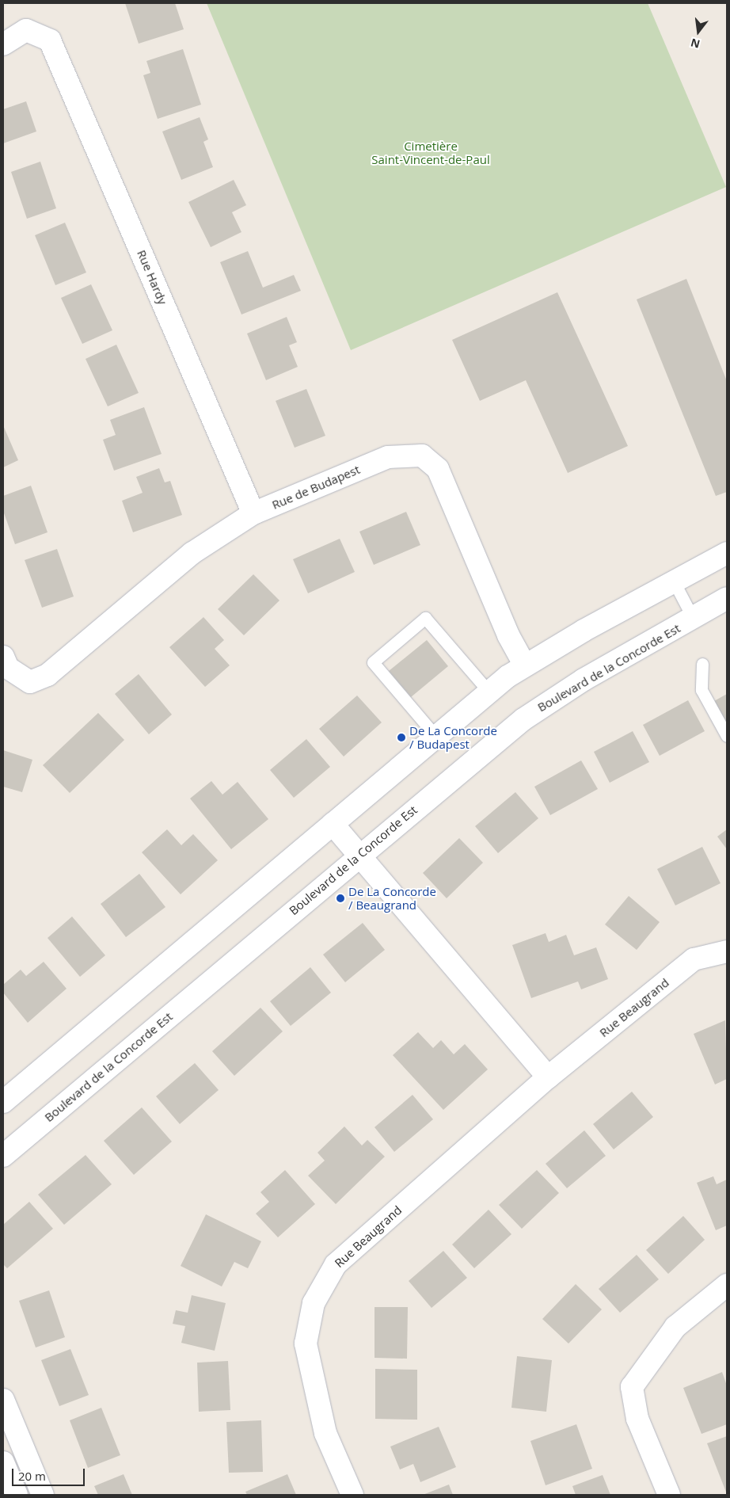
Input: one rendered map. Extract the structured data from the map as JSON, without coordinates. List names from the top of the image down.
{
  "streets": {
    "street": [
      "Rue Hardy",
      "Rue de Budapest",
      "Boulevard de la Concorde Est",
      "Rue Beaugrand"
    ]
  },
  "crossings": [
    ["Rue Hardy", "Rue de Budapest"]
  ],
  "parks": ["Cimetière Saint-Vincent-de-Paul"],
  "places": ["De La Concorde / Budapest", "De La Concorde / Beaugrand"],
  "scale_bar": "20 m",
  "north": "bottom"
}
